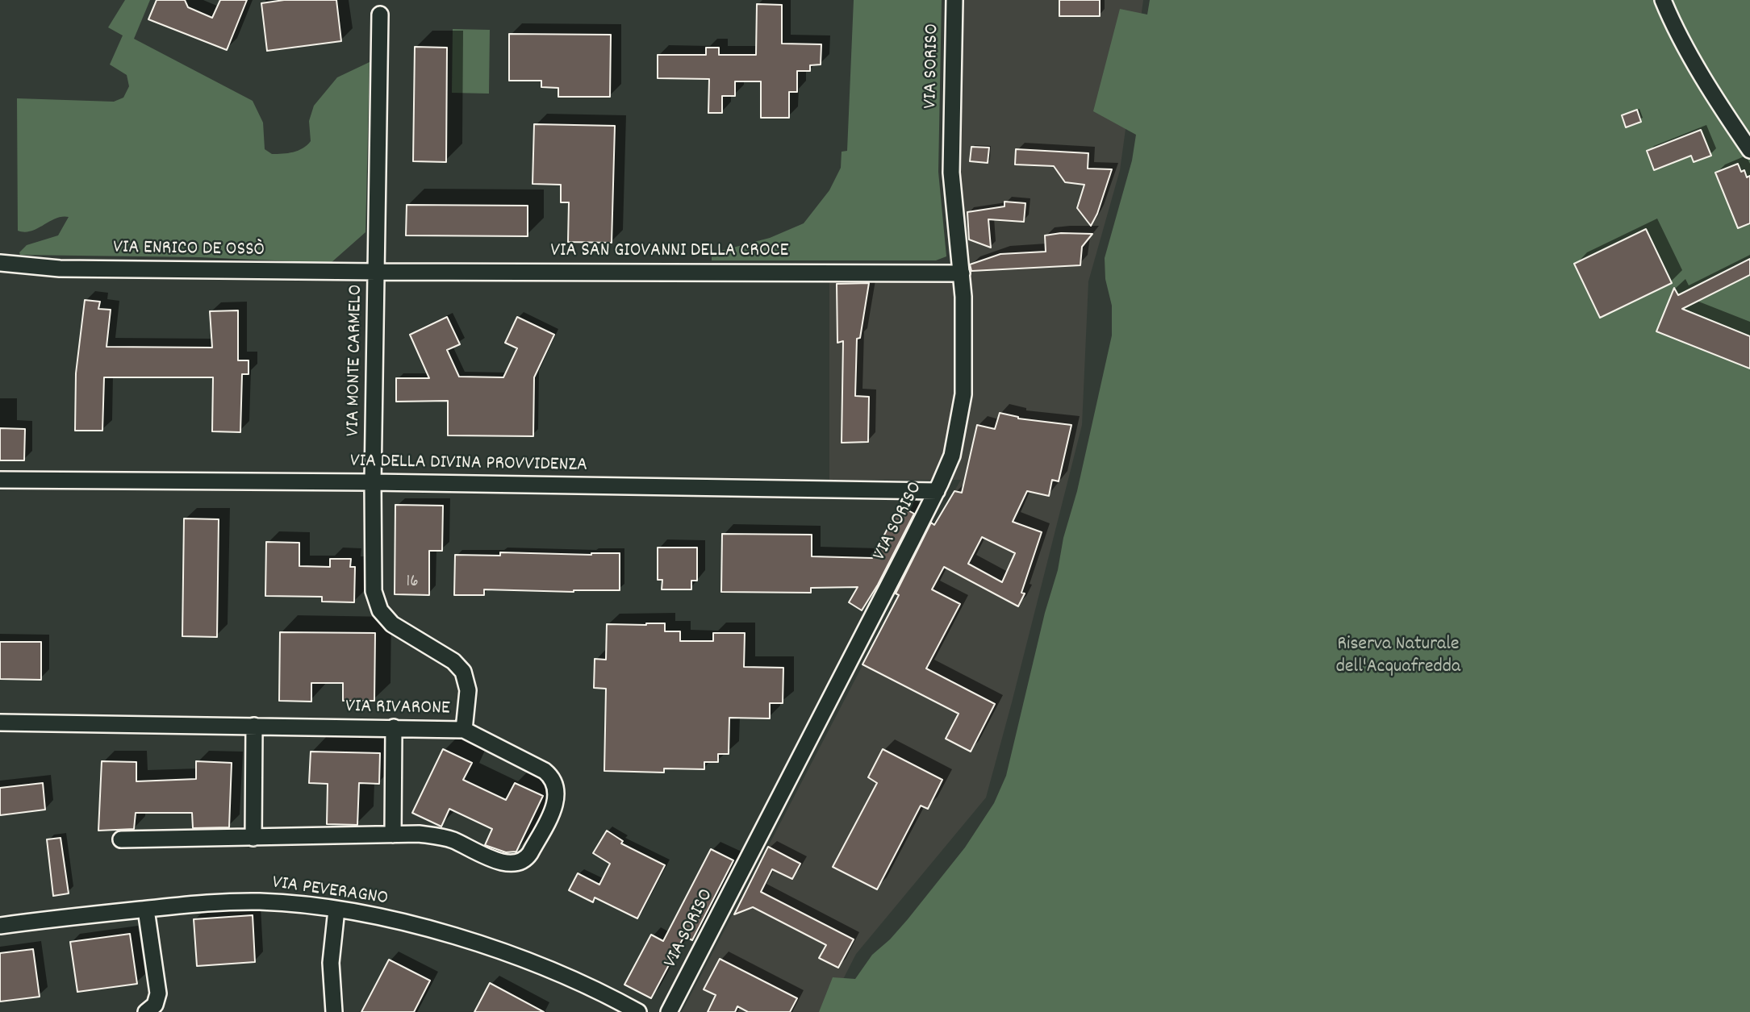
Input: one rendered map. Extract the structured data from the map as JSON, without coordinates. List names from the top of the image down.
{
  "streets": {
    "street": [
      "VIA SORISO",
      "VIA ENRICO DE OSSÒ",
      "VIA SAN GIOVANNI DELLA CROCE",
      "VIA MONTE CARMELO",
      "VIA DELLA DIVINA PROVVIDENZA",
      "VIA RIVARONE",
      "VIA PEVERAGNO"
    ]
  },
  "crossings": [
    ["VIA SORISO", "VIA SAN GIOVANNI DELLA CROCE"],
    ["VIA SORISO", "VIA DELLA DIVINA PROVVIDENZA"],
    ["VIA ENRICO DE OSSÒ", "VIA SAN GIOVANNI DELLA CROCE"],
    ["VIA ENRICO DE OSSÒ", "VIA MONTE CARMELO"],
    ["VIA SAN GIOVANNI DELLA CROCE", "VIA MONTE CARMELO"],
    ["VIA MONTE CARMELO", "VIA DELLA DIVINA PROVVIDENZA"],
    ["VIA MONTE CARMELO", "VIA RIVARONE"]
  ],
  "parks": ["Riserva Naturale dell'Acquafredda"],
  "house_numbers": ["16"]
}
